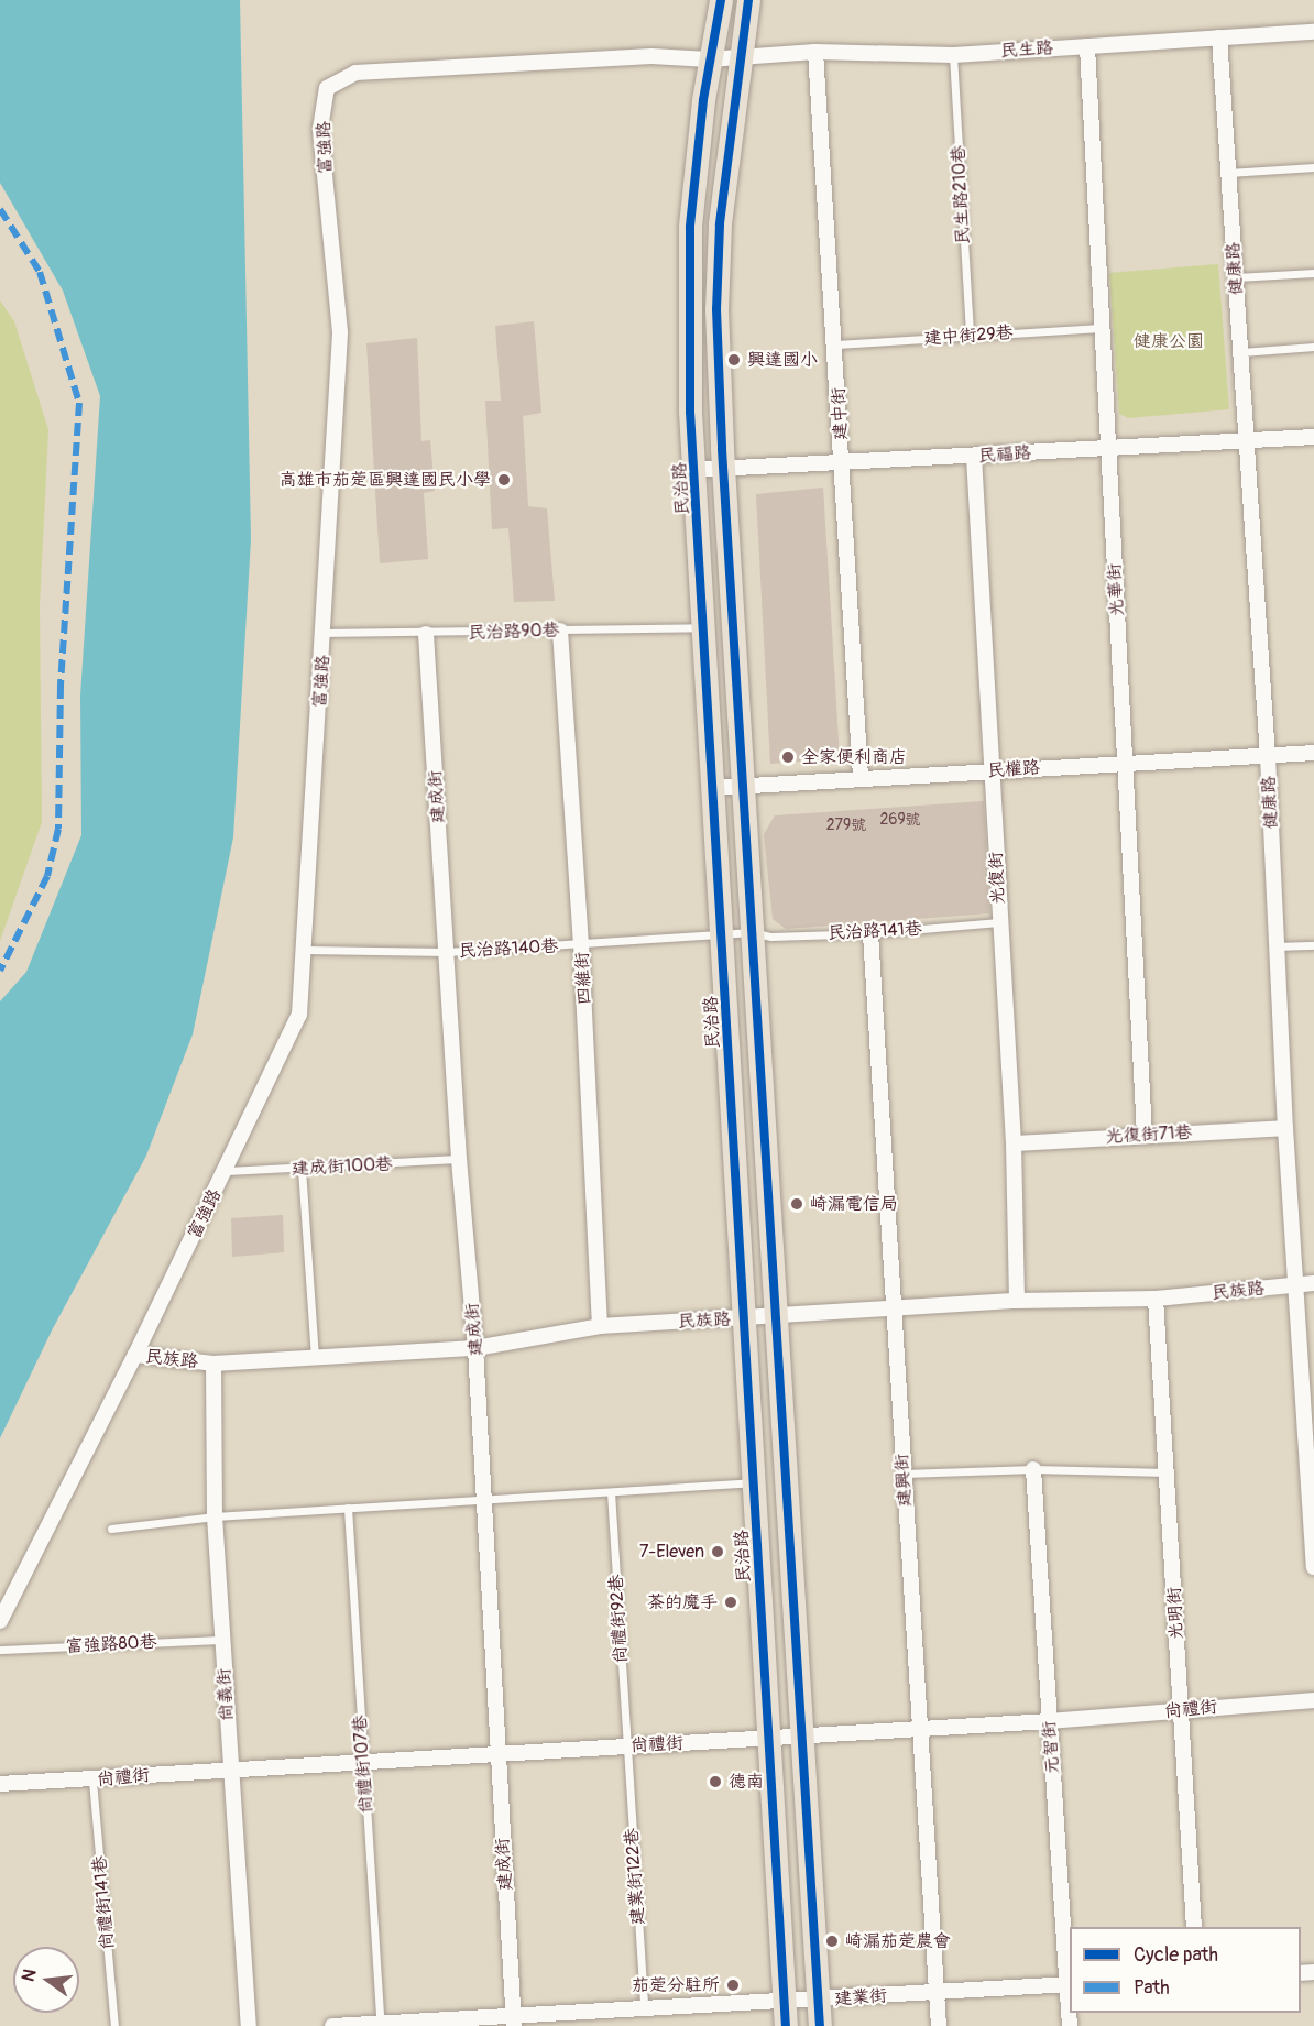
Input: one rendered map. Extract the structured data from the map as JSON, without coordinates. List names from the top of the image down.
{
  "streets": {
    "main road": ["民治路"],
    "street": [
      "民生路",
      "富強路",
      "健康路",
      "建中街",
      "民福路",
      "光華街",
      "民權路",
      "建成街",
      "光復街",
      "四維街",
      "光復街71巷",
      "民族路",
      "建興街",
      "光明街",
      "尚義街",
      "尚禮街",
      "元智街",
      "建業街"
    ],
    "lane": [
      "民生路210巷",
      "建中街29巷",
      "民治路90巷",
      "民治路141巷",
      "民治路140巷",
      "建成街100巷",
      "尚禮街92巷",
      "富強路80巷",
      "尚禮街107巷",
      "建業街122巷",
      "尚禮街141巷"
    ]
  },
  "crossings": [
    ["民生路", "富強路"],
    ["民生路", "民生路210巷"],
    ["民生路", "健康路"],
    ["民生路", "建中街"],
    ["民生路", "光華街"],
    ["富強路", "民治路"],
    ["富強路", "民治路90巷"],
    ["富強路", "民治路140巷"],
    ["富強路", "建成街100巷"],
    ["富強路", "民族路"],
    ["民生路210巷", "建中街29巷"],
    ["健康路", "民福路"],
    ["健康路", "民權路"],
    ["健康路", "光復街71巷"],
    ["健康路", "民族路"],
    ["建中街29巷", "建中街"],
    ["建中街29巷", "光華街"],
    ["建中街", "民福路"],
    ["建中街", "民權路"],
    ["民福路", "民治路"],
    ["民福路", "光華街"],
    ["民福路", "光復街"],
    ["民治路", "民治路90巷"],
    ["民治路", "民權路"],
    ["民治路", "民治路140巷"],
    ["民治路", "民族路"],
    ["民治路", "尚禮街"],
    ["民治路", "建業街"],
    ["光華街", "民權路"],
    ["光華街", "光復街71巷"],
    ["民治路90巷", "建成街"],
    ["民治路90巷", "四維街"],
    ["民權路", "光復街"],
    ["建成街", "民治路140巷"],
    ["建成街", "建成街100巷"],
    ["建成街", "民族路"],
    ["建成街", "尚禮街"],
    ["建成街", "建業街"],
    ["光復街", "民治路141巷"],
    ["光復街", "光復街71巷"],
    ["光復街", "民族路"],
    ["民治路141巷", "民治路140巷"],
    ["民治路141巷", "建興街"],
    ["民治路140巷", "四維街"],
    ["四維街", "民族路"],
    ["民族路", "建興街"],
    ["民族路", "光明街"],
    ["民族路", "尚義街"],
    ["建興街", "尚禮街"],
    ["建興街", "建業街"],
    ["光明街", "尚禮街"],
    ["尚禮街92巷", "尚禮街"],
    ["尚禮街92巷", "建業街122巷"],
    ["富強路80巷", "尚義街"],
    ["尚義街", "尚禮街"],
    ["尚禮街", "元智街"],
    ["尚禮街", "尚禮街107巷"],
    ["尚禮街", "建業街122巷"],
    ["尚禮街", "尚禮街141巷"],
    ["元智街", "建業街"],
    ["尚禮街107巷", "建業街"],
    ["建業街122巷", "建業街"]
  ],
  "parks": ["健康公園"],
  "places": [
    "興達國小",
    "高雄市茄萣區興達國民小學",
    "全家便利商店",
    "崎漏電信局",
    "7-Eleven",
    "茶的魔手",
    "德南",
    "崎漏茄萣農會",
    "茄萣分駐所"
  ],
  "house_numbers": ["269號", "279號"],
  "legend": ["Cycle path", "Path"],
  "north": "left"
}
